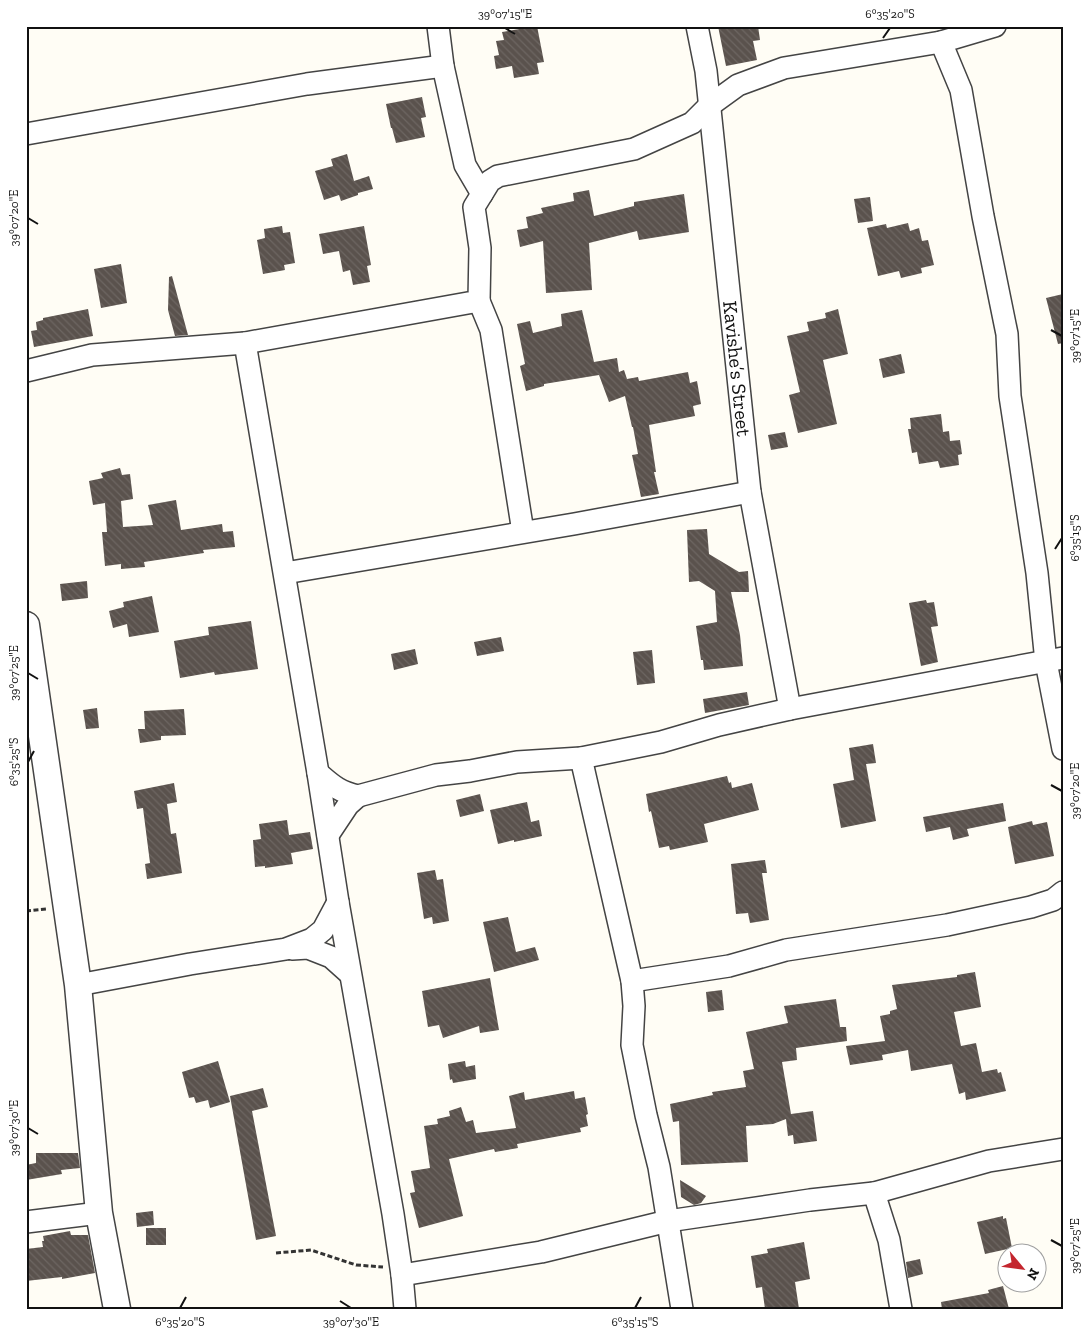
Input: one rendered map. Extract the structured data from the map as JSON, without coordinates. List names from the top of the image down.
{
  "streets": {
    "street": ["Kavishe’s Street"]
  },
  "north": "bottom right",
  "coordinates": [
    "39°07'15\"E",
    "6°35'20\"S",
    "39°07'20\"E",
    "6°35'15\"S",
    "39°07'25\"E",
    "6°35'25\"S",
    "39°07'30\"E"
  ]
}
